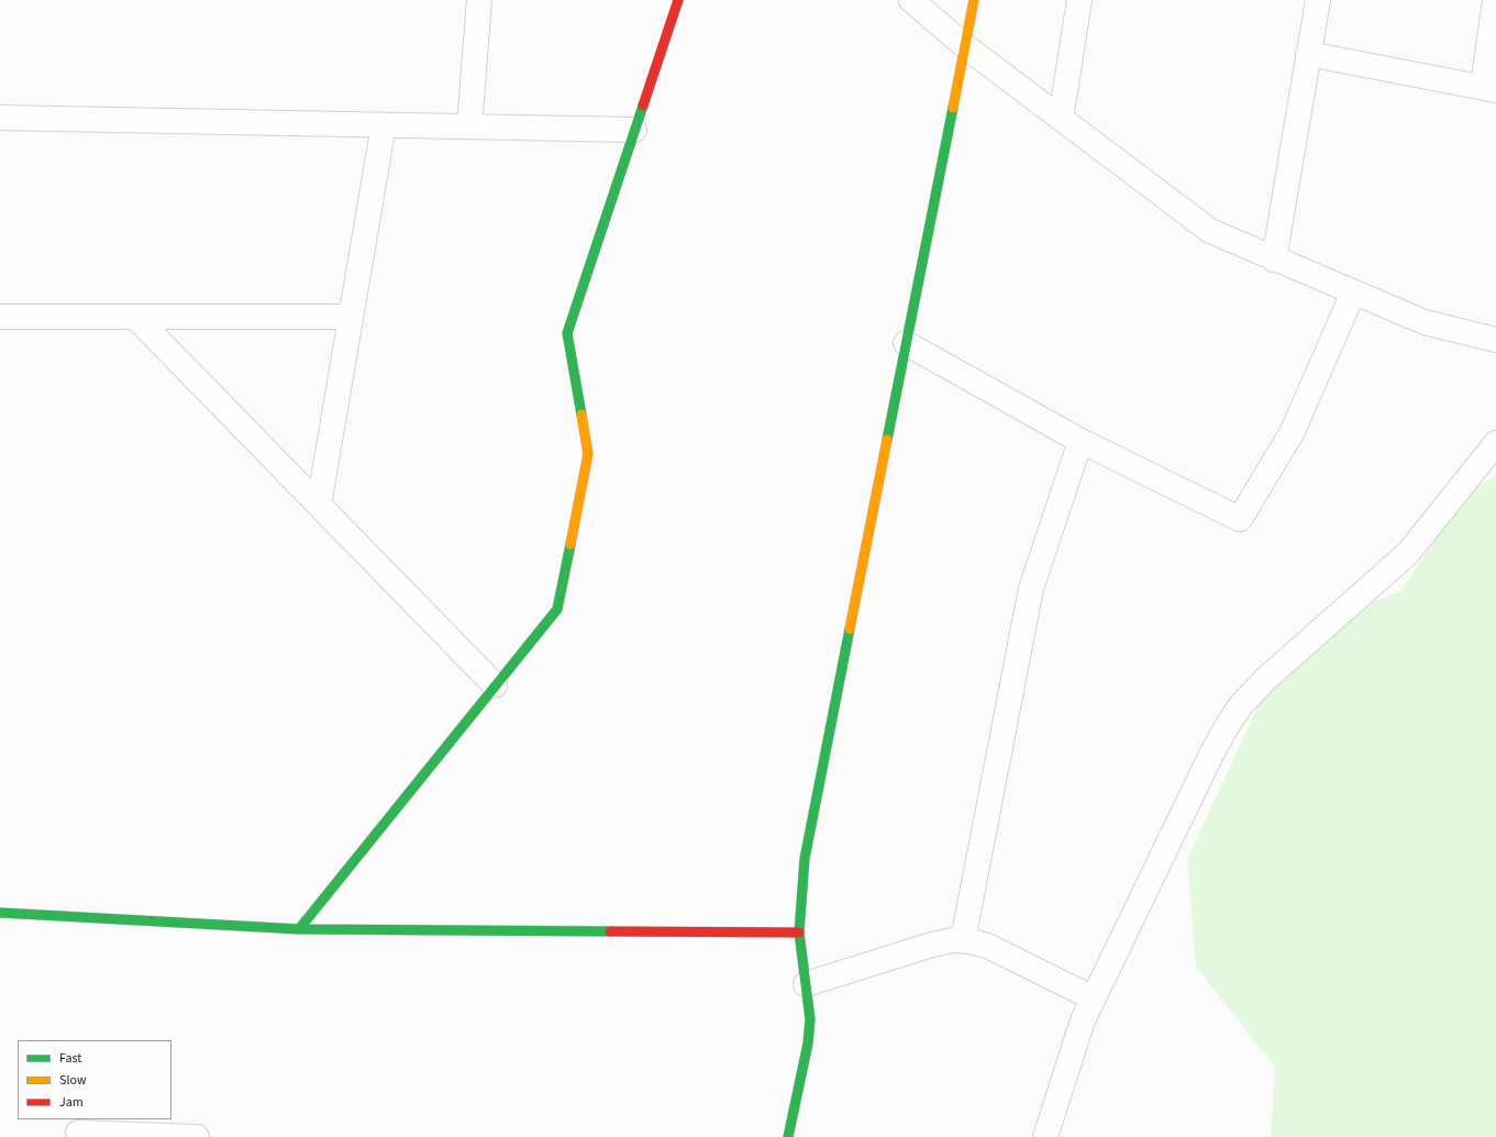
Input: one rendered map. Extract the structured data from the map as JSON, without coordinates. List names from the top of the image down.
{
  "legend": ["Fast", "Slow", "Jam"]
}
